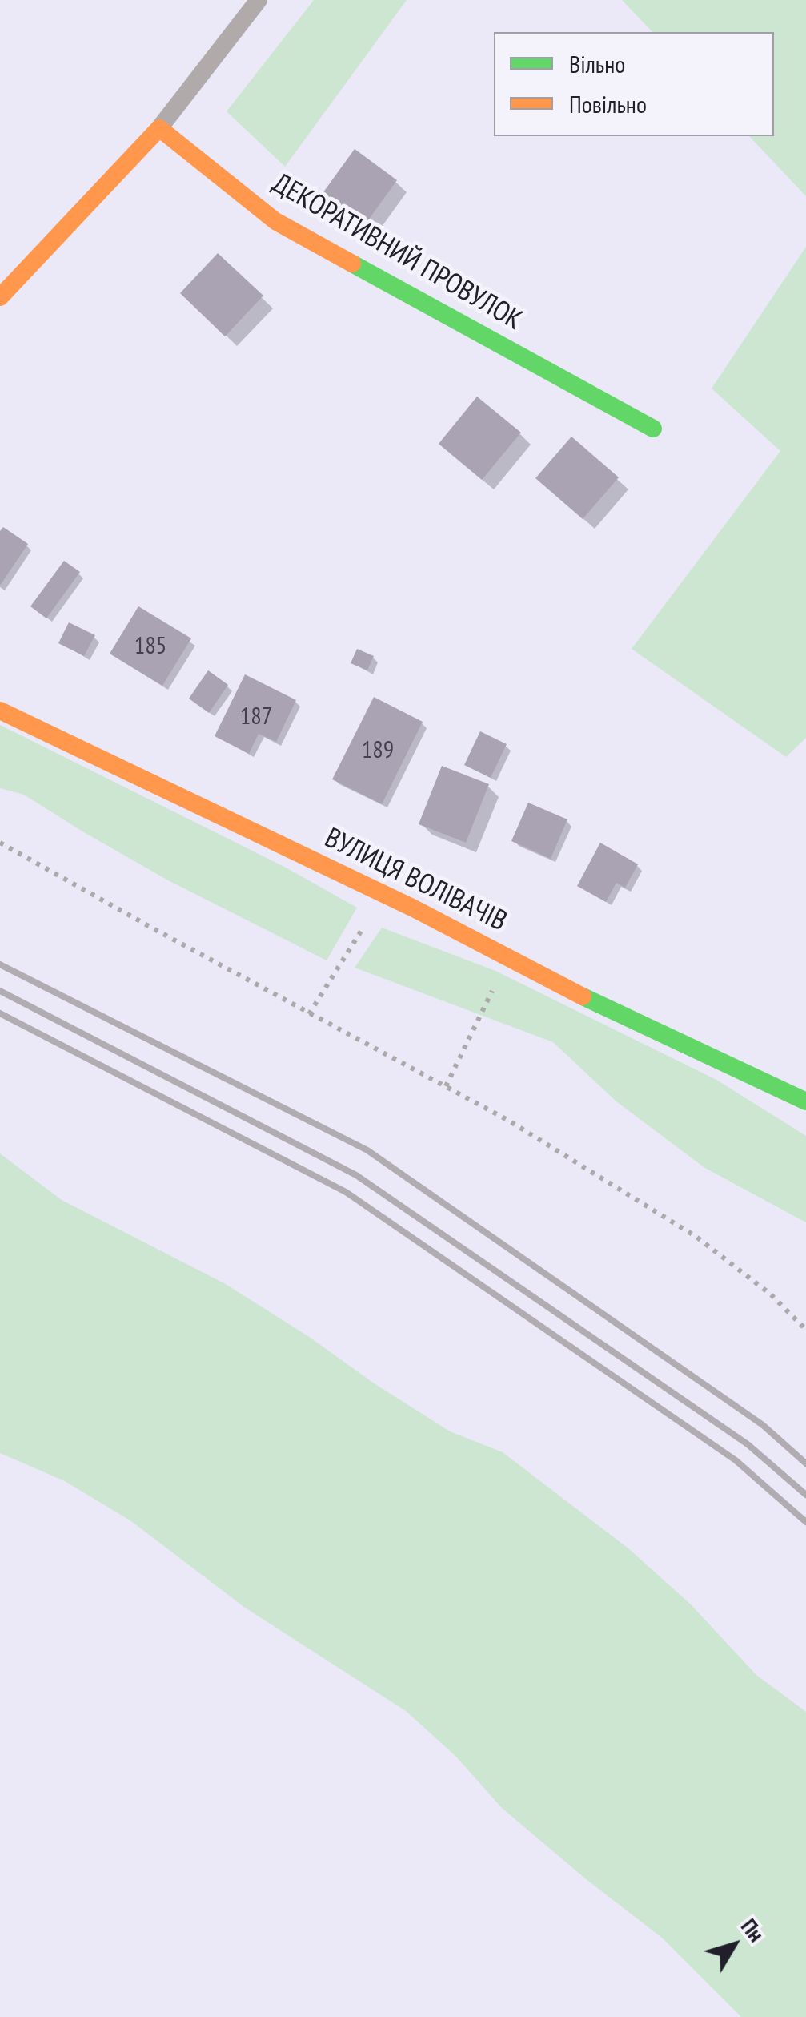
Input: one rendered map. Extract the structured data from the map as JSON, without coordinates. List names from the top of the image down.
{
  "streets": {
    "street": ["ДЕКОРАТИВНИЙ ПРОВУЛОК", "ВУЛИЦЯ ВОЛІВАЧІВ"]
  },
  "house_numbers": ["185", "187", "189"],
  "legend": ["Вільно", "Повільно"],
  "north": "top right"
}
